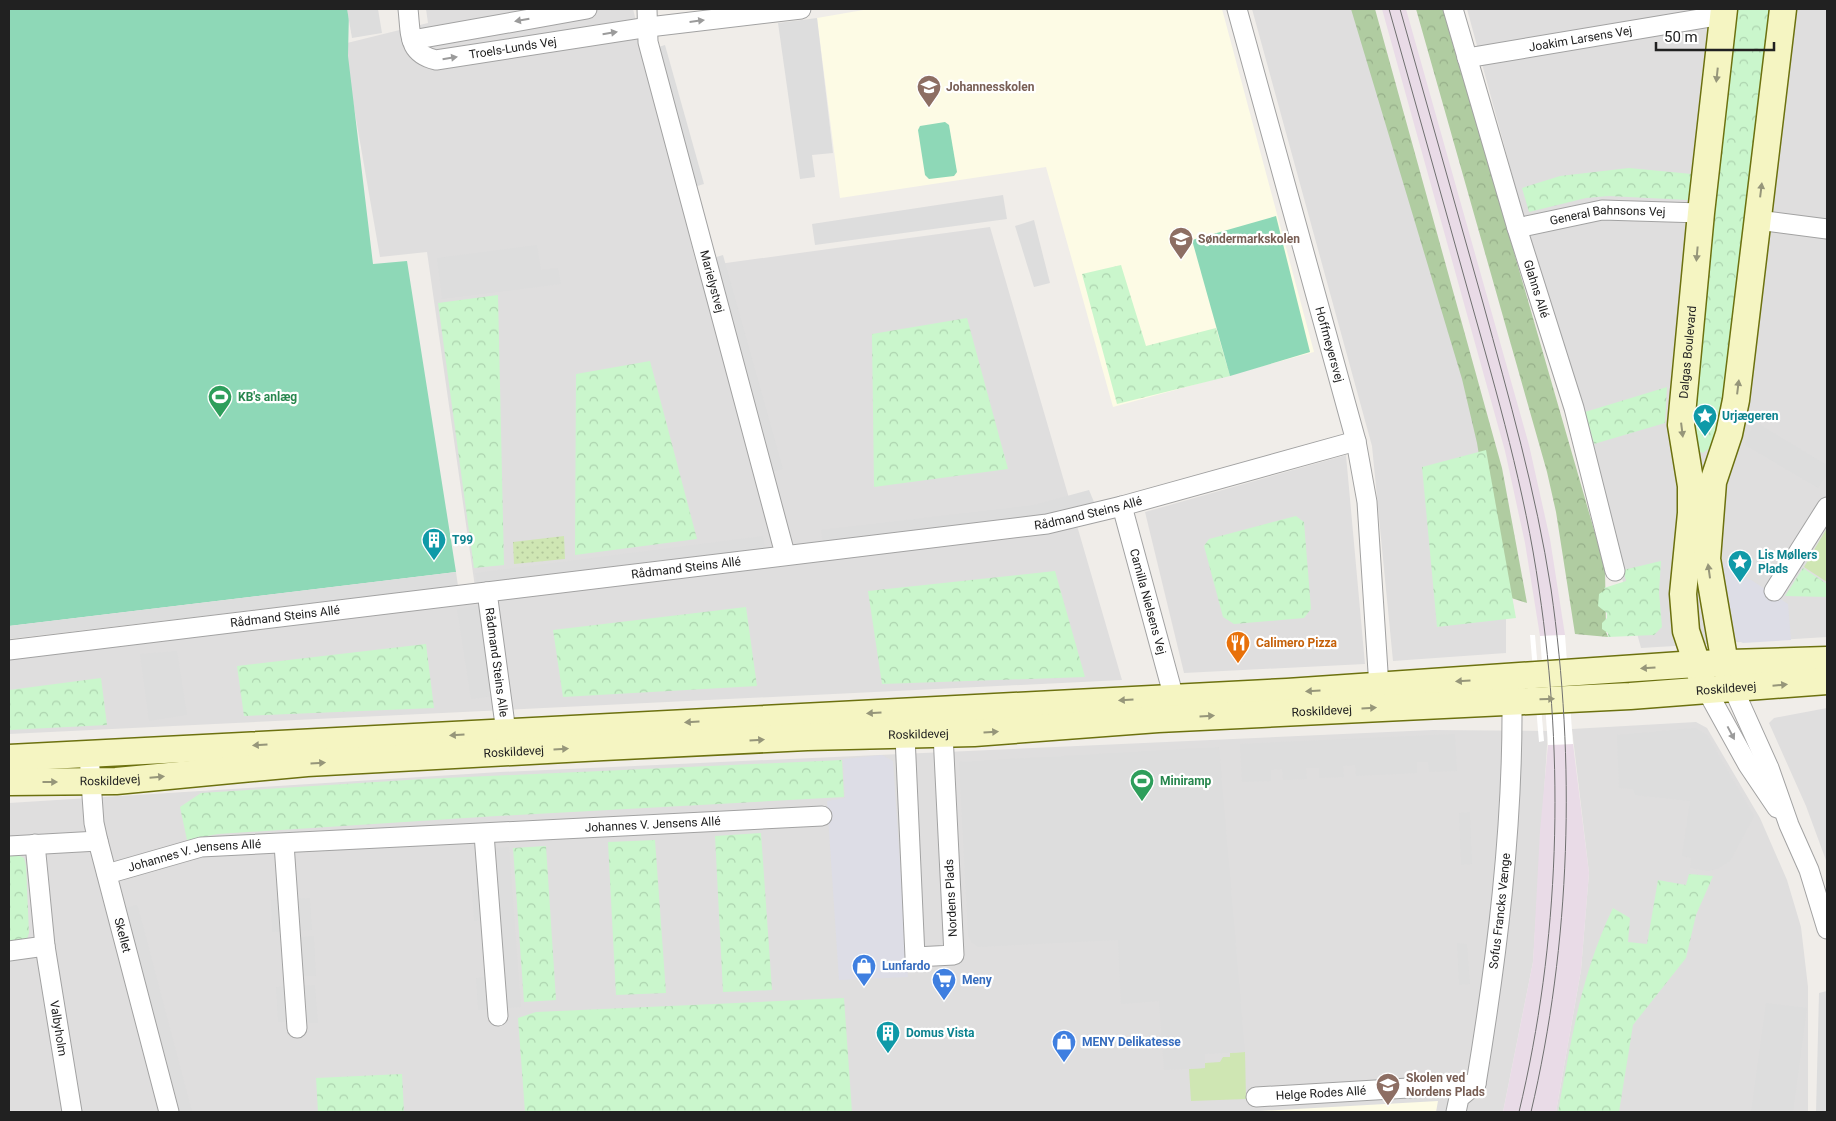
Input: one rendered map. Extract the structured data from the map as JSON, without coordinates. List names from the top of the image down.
{
  "streets": {
    "street": [
      "Joakim Larsens Vej",
      "Troels-Lunds Vej",
      "General Bahnsons Vej",
      "Marielystvej",
      "Glahns Allé",
      "Hoffmeyersvej",
      "Dalgas Boulevard",
      "Rådmand Steins Allé",
      "Camilla Nielsens Vej",
      "Rådmand Steins Alle",
      "Roskildevej",
      "Johannes V. Jensens Allé",
      "Nordens Plads",
      "Sofus Francks Vænge",
      "Skellet",
      "Valbyholm",
      "Helge Rodes Allé"
    ]
  },
  "crossings": [
    ["Joakim Larsens Vej", "Glahns Allé"],
    ["Joakim Larsens Vej", "Dalgas Boulevard"],
    ["Troels-Lunds Vej", "Marielystvej"],
    ["General Bahnsons Vej", "Glahns Allé"],
    ["General Bahnsons Vej", "Dalgas Boulevard"],
    ["Marielystvej", "Rådmand Steins Allé"],
    ["Hoffmeyersvej", "Rådmand Steins Allé"],
    ["Hoffmeyersvej", "Roskildevej"],
    ["Dalgas Boulevard", "Roskildevej"],
    ["Rådmand Steins Allé", "Camilla Nielsens Vej"],
    ["Rådmand Steins Allé", "Rådmand Steins Alle"],
    ["Camilla Nielsens Vej", "Roskildevej"],
    ["Rådmand Steins Alle", "Roskildevej"],
    ["Roskildevej", "Nordens Plads"],
    ["Roskildevej", "Sofus Francks Vænge"],
    ["Roskildevej", "Skellet"],
    ["Johannes V. Jensens Allé", "Skellet"],
    ["Sofus Francks Vænge", "Helge Rodes Allé"]
  ],
  "places": {
    "school or university": ["Johannesskolen", "Søndermarkskolen", "Skolen ved Nordens Plads"],
    "sports": ["KB's anlæg", "Miniramp"],
    "place": ["Urjægeren", "Lis Møllers Plads"],
    "building": ["T99", "Domus Vista"],
    "restaurant": ["Calimero Pizza"],
    "shop": ["Lunfardo", "MENY Delikatesse"],
    "supermarket": ["Meny"]
  },
  "scale_bar": "50 m"
}
